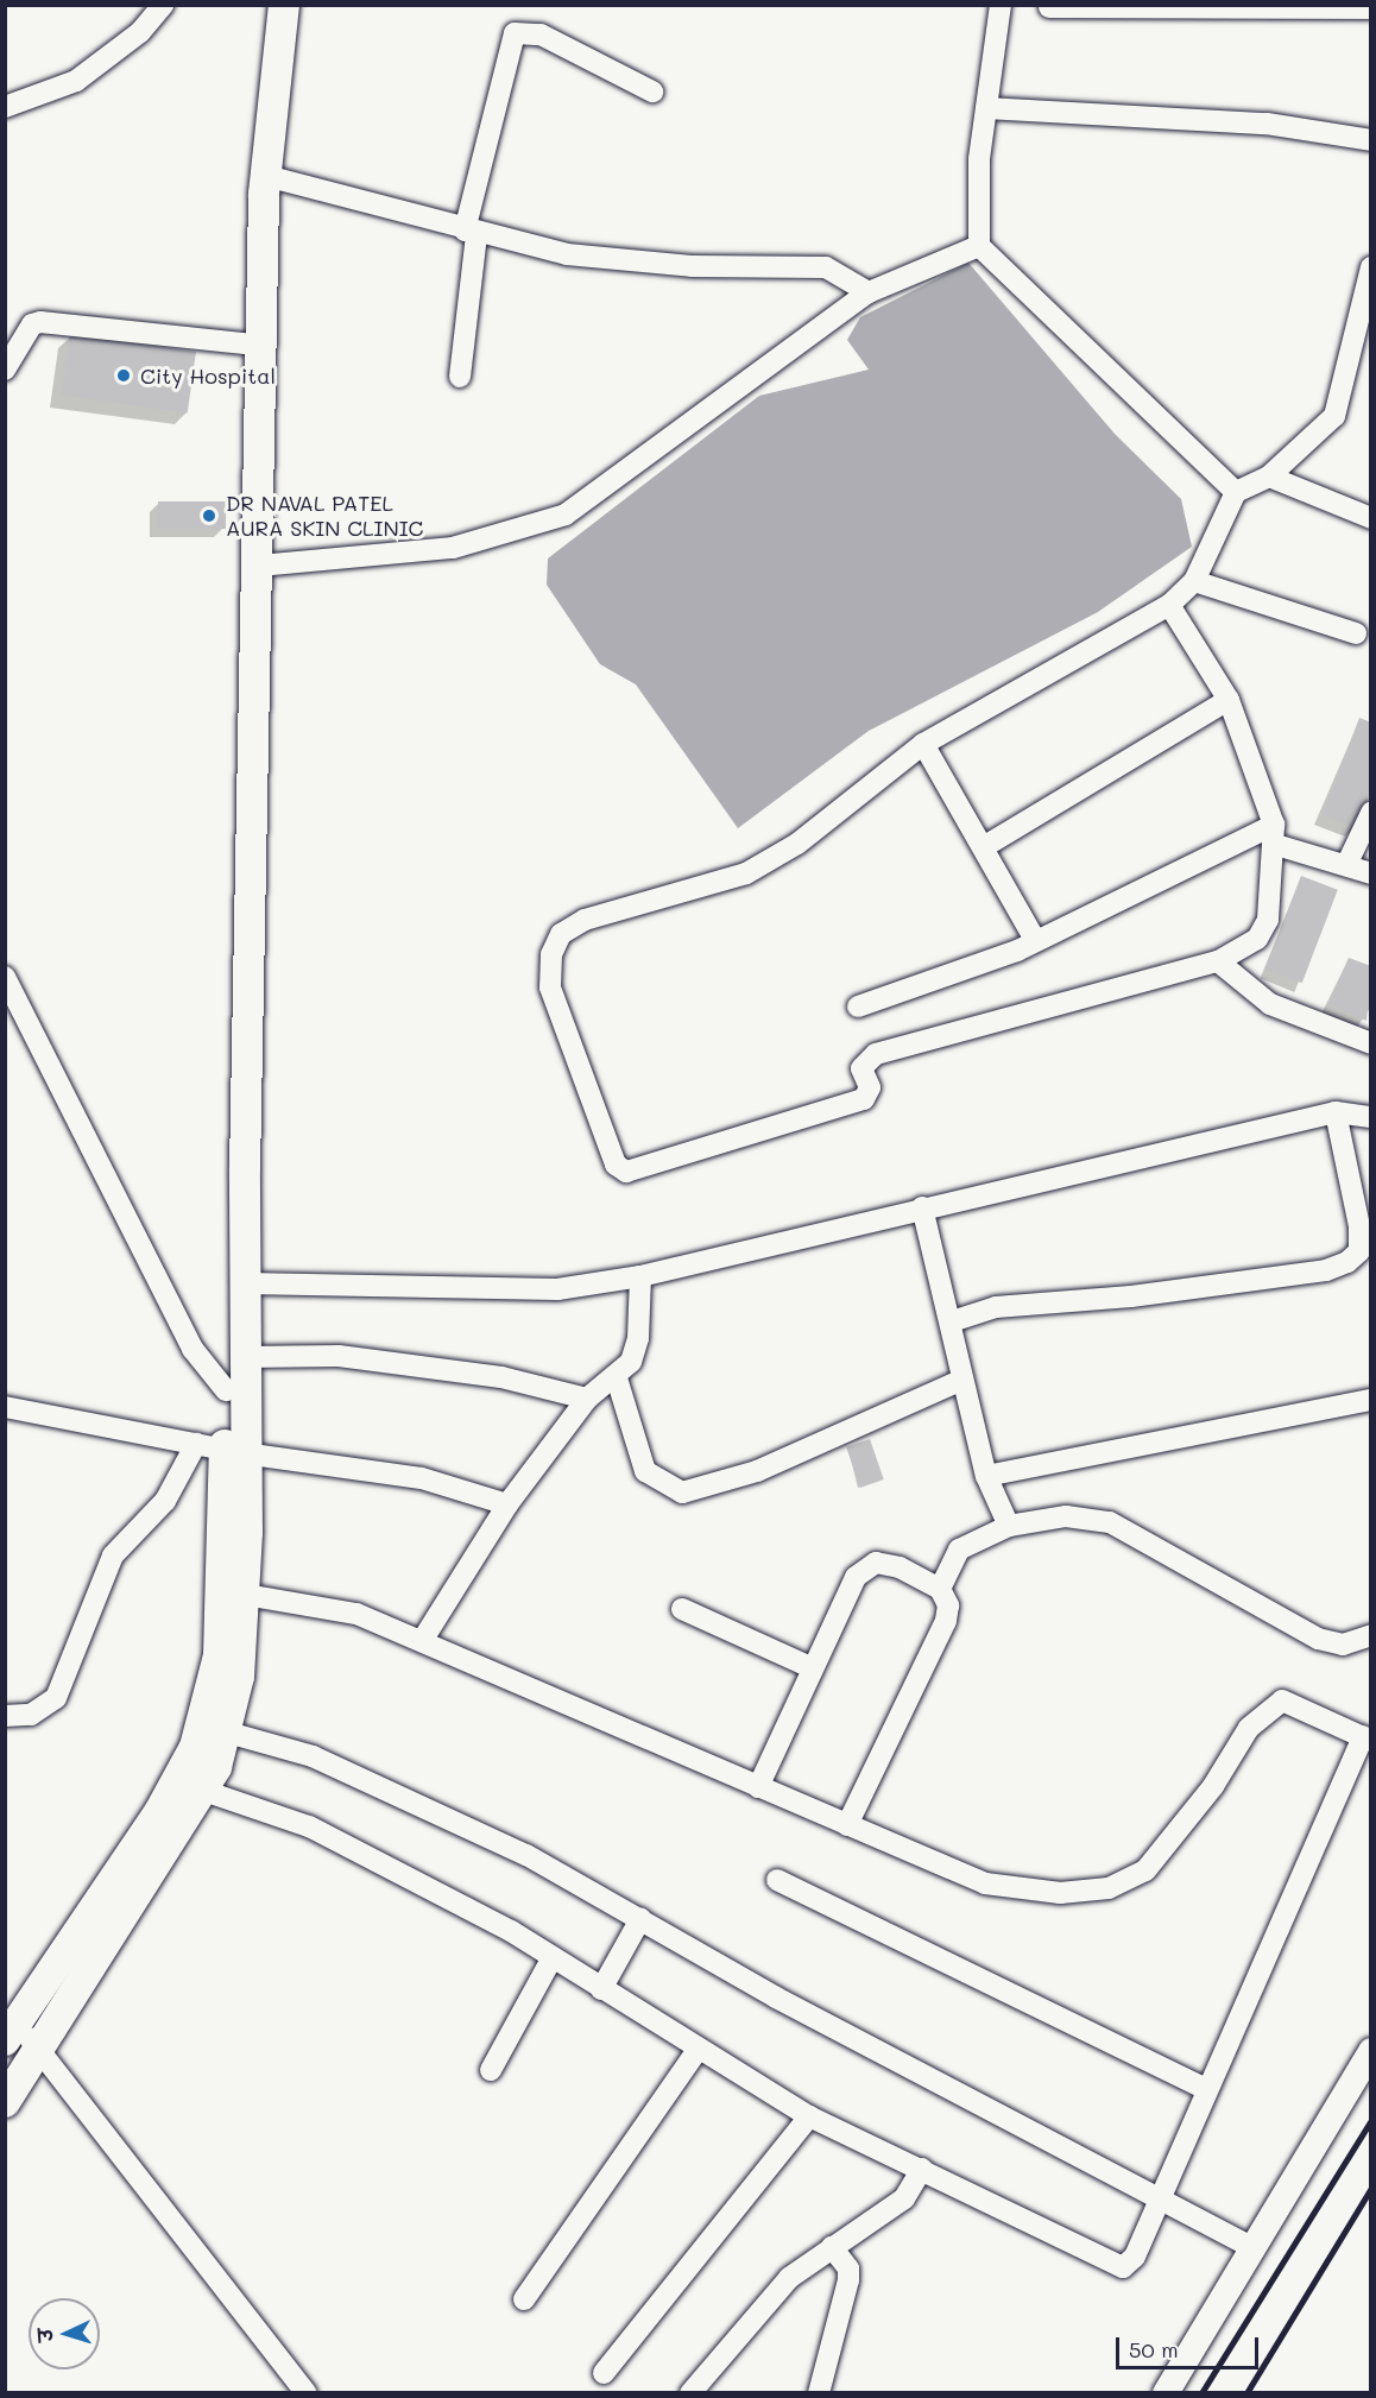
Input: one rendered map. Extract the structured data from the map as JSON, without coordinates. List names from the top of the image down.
{
  "places": ["City Hospital", "DR NAVAL PATEL AURA SKIN CLINIC"],
  "scale_bar": "50 m",
  "north": "left"
}
